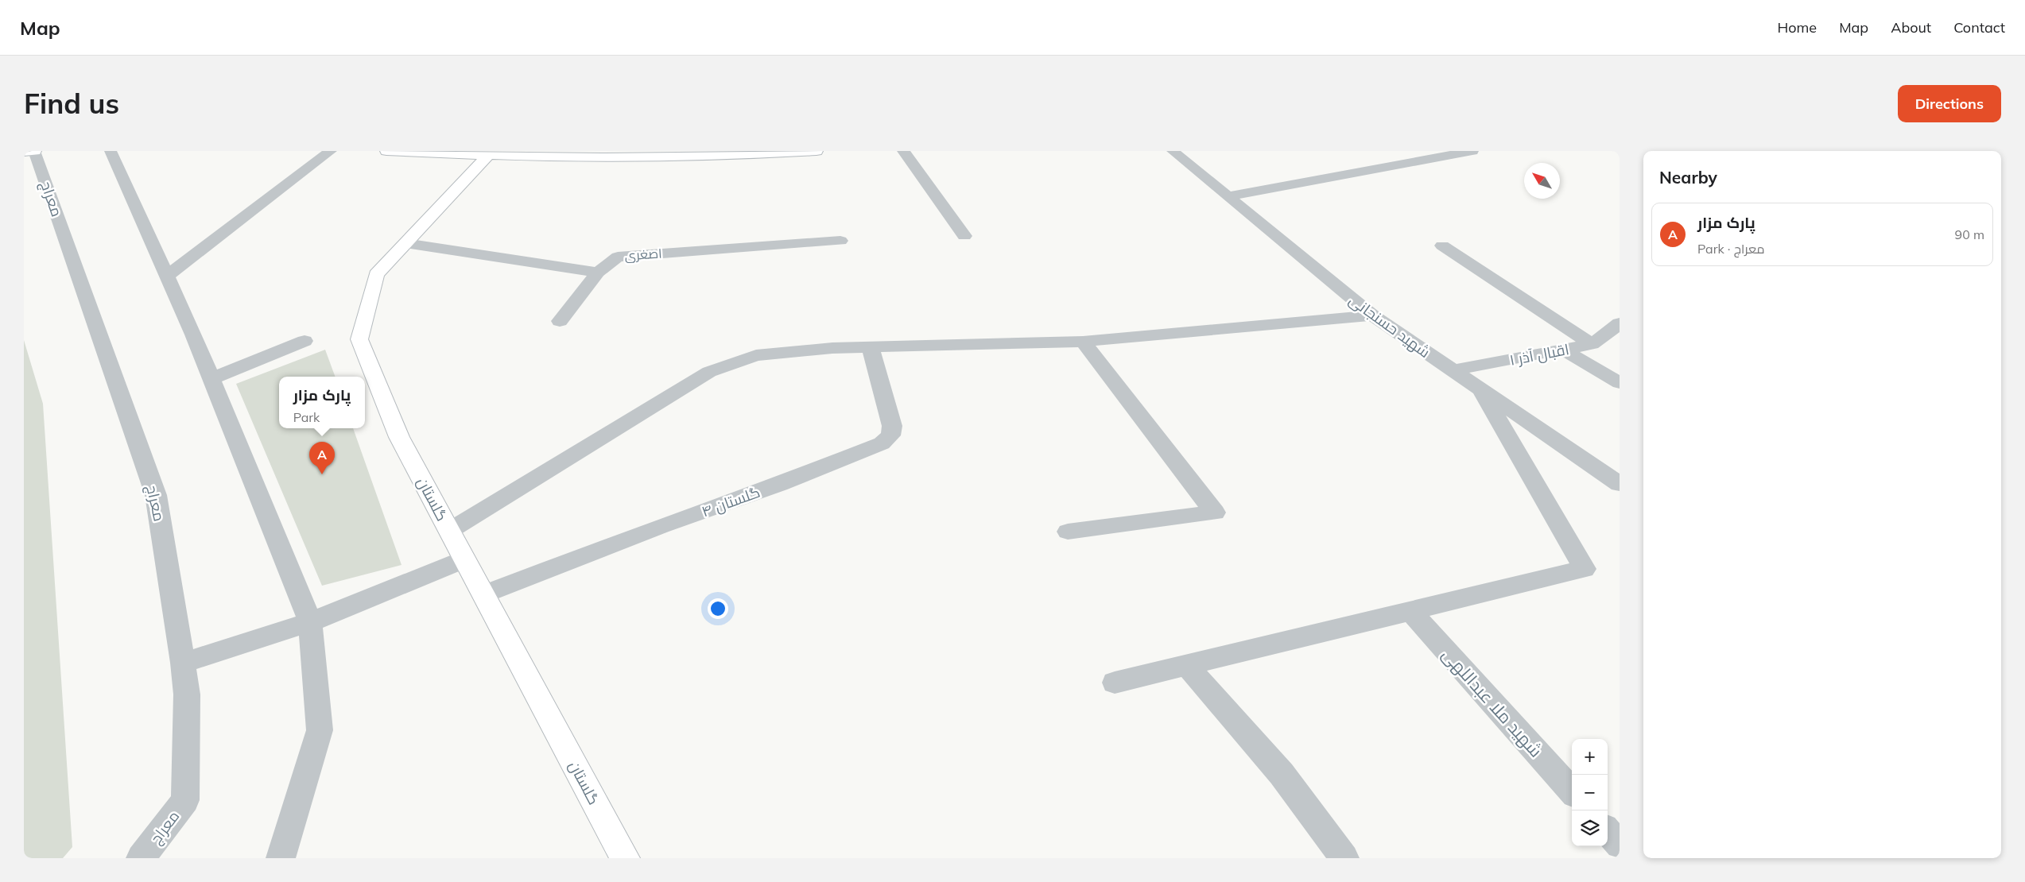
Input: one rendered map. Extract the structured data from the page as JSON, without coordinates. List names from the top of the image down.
{
  "streets": {
    "street": [
      "معراج",
      "اصغری",
      "شهید حسنجانی",
      "اقبال آذر ۱",
      "گلستان",
      "گلستان ۴",
      "شهید ملا عبداللهی"
    ]
  },
  "crossings": [
    ["شهید حسنجانی", "اقبال آذر ۱"],
    ["گلستان", "گلستان ۴"]
  ],
  "north": "top left",
  "page": {
    "header": "Map",
    "nav": [
      "Home",
      "Map",
      "About",
      "Contact"
    ],
    "buttons": "Directions",
    "title": "Find us",
    "heading": "Nearby",
    "list": [
      {
        "mark": "A",
        "name": "پارک مزار",
        "note": "Park · معراج",
        "value": "90 m"
      }
    ],
    "popup": ["پارک مزار", "Park"],
    "pins": "A",
    "map_buttons": ["+", "−"]
  }
}
